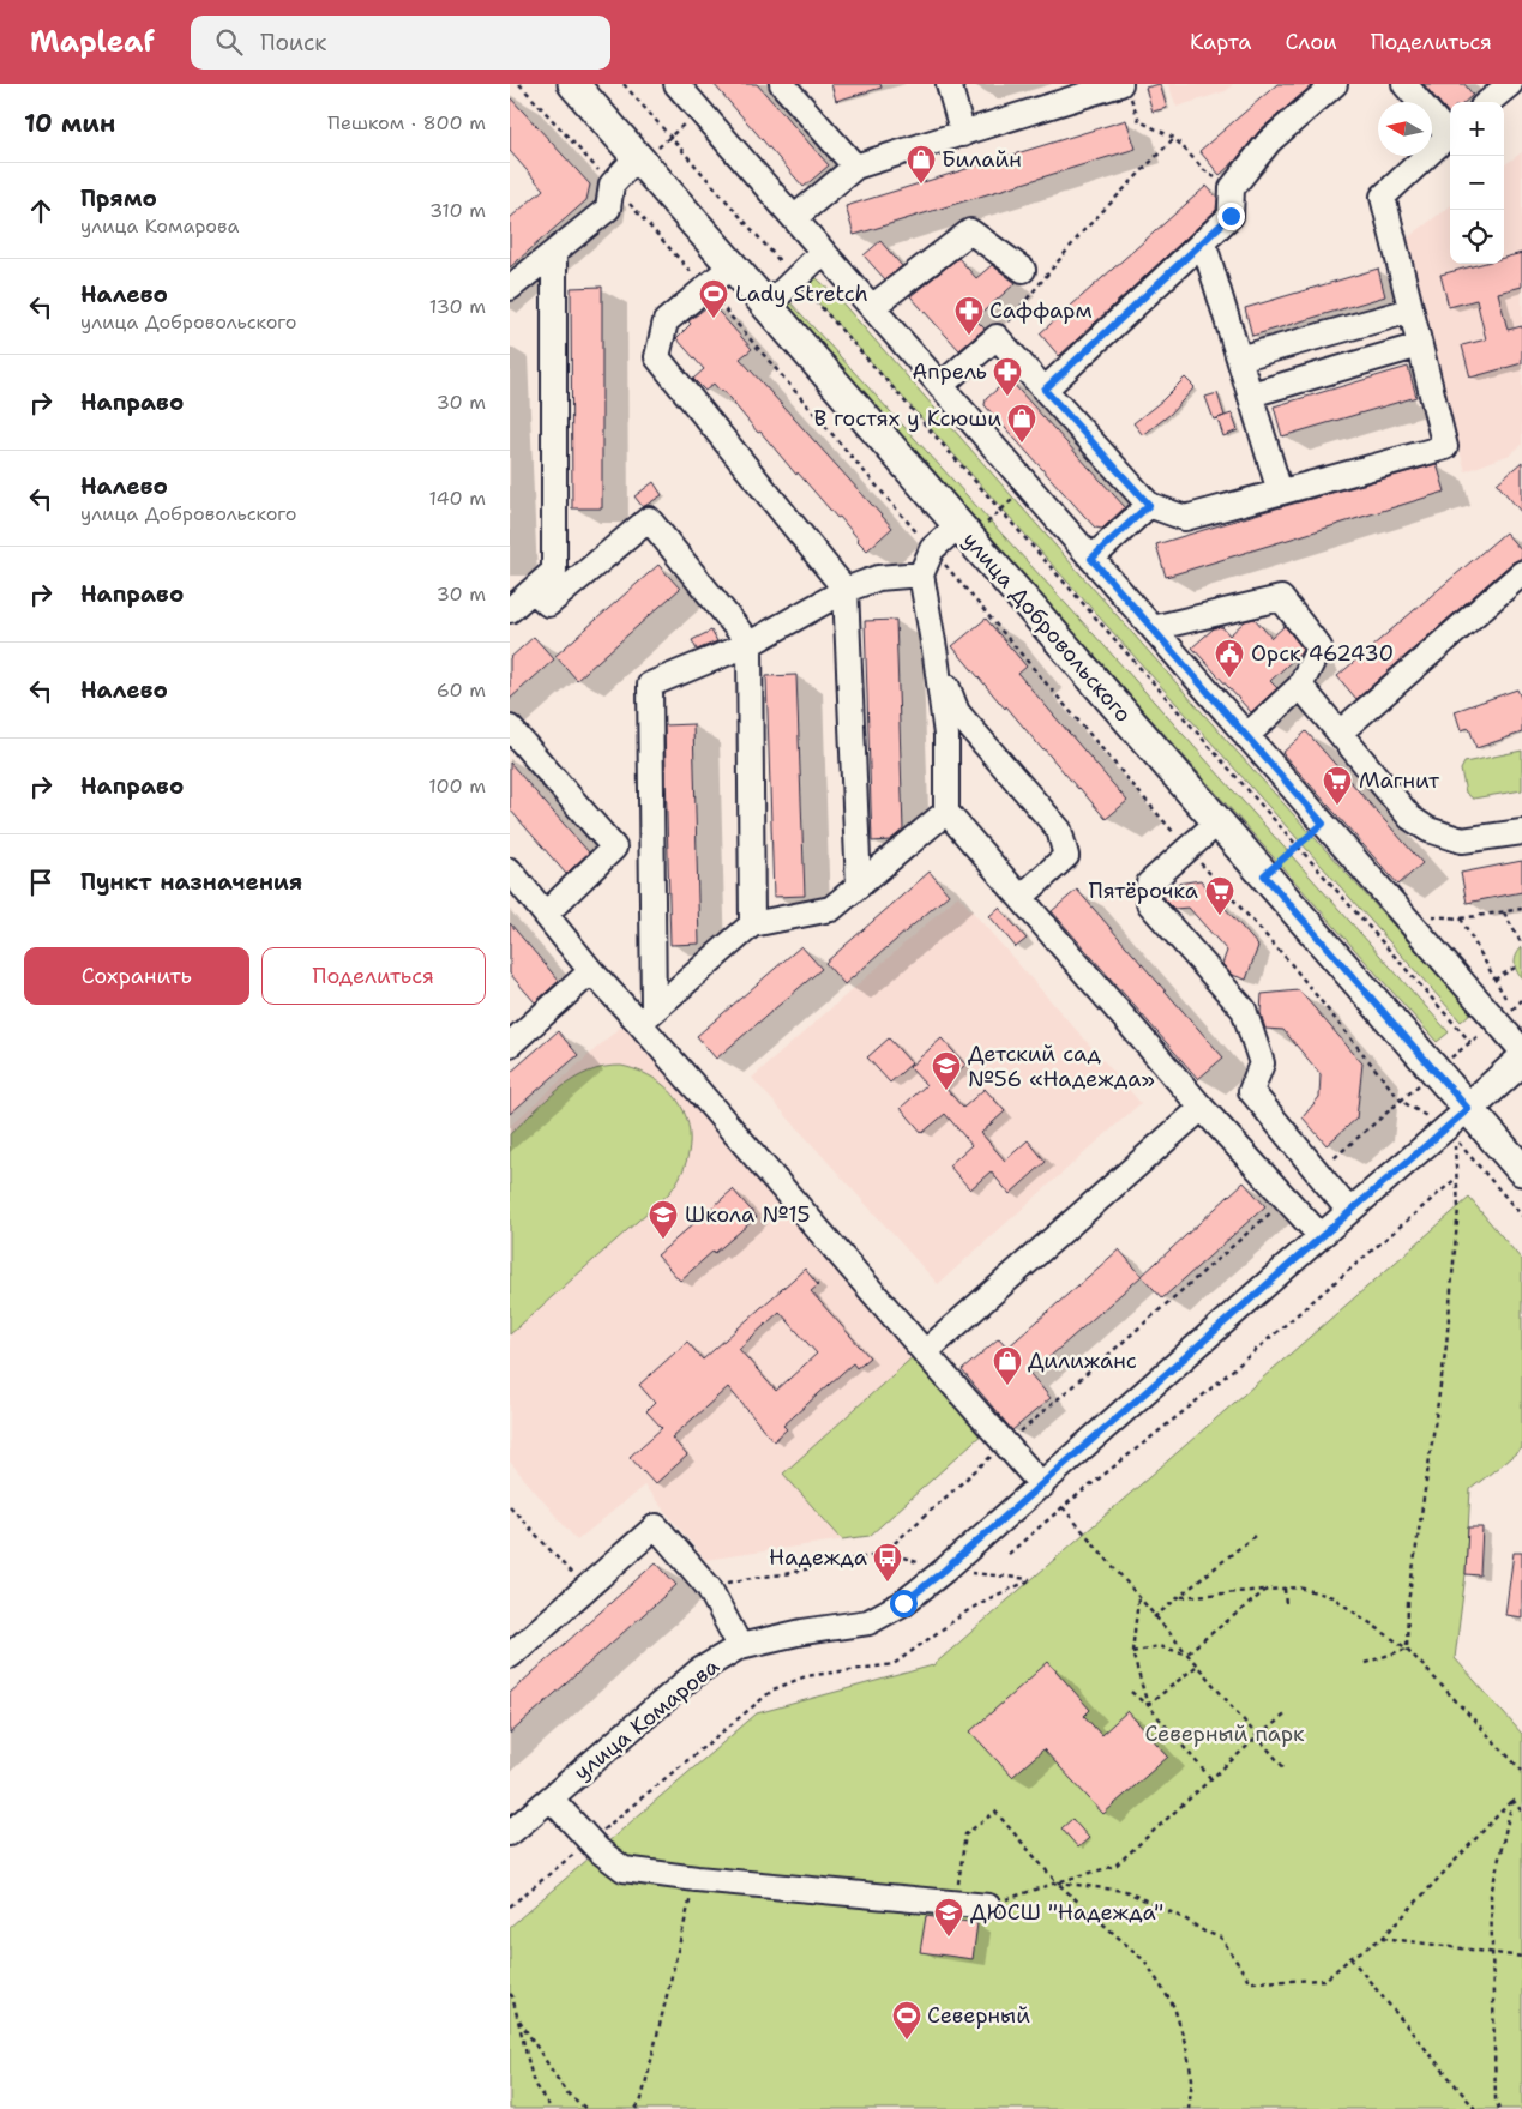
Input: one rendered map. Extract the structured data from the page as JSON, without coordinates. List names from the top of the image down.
{
  "streets": {
    "main road": ["улица Добровольского", "улица Комарова"]
  },
  "crossings": [
    ["улица Добровольского", "улица Комарова"]
  ],
  "parks": ["Северный парк"],
  "places": {
    "shop": ["Билайн", "В гостях у Ксюши", "Дилижанс"],
    "sports": ["Lady Stretch", "Северный"],
    "pharmacy": ["Саффарм", "Апрель"],
    "public building": ["Орск 462430"],
    "supermarket": ["Магнит", "Пятёрочка"],
    "school or university": ["Детский сад №56 «Надежда»", "Школа №15", "ДЮСШ \"Надежда\""],
    "bus stop": ["Надежда"]
  },
  "north": "left",
  "page": {
    "header": "Mapleaf",
    "search": "Поиск",
    "nav": ["Карта", "Слои", "Поделиться"],
    "heading": ["10 мин", "Пешком · 800 m"],
    "map_buttons": ["+", "−"],
    "list": [
      ["Прямо", "улица Комарова", "310 m"],
      ["Налево", "улица Добровольского", "130 m"],
      ["Направо", "30 m"],
      ["Налево", "улица Добровольского", "140 m"],
      ["Направо", "30 m"],
      ["Налево", "60 m"],
      ["Направо", "100 m"],
      "Пункт назначения"
    ],
    "buttons": ["Сохранить", "Поделиться"]
  }
}
